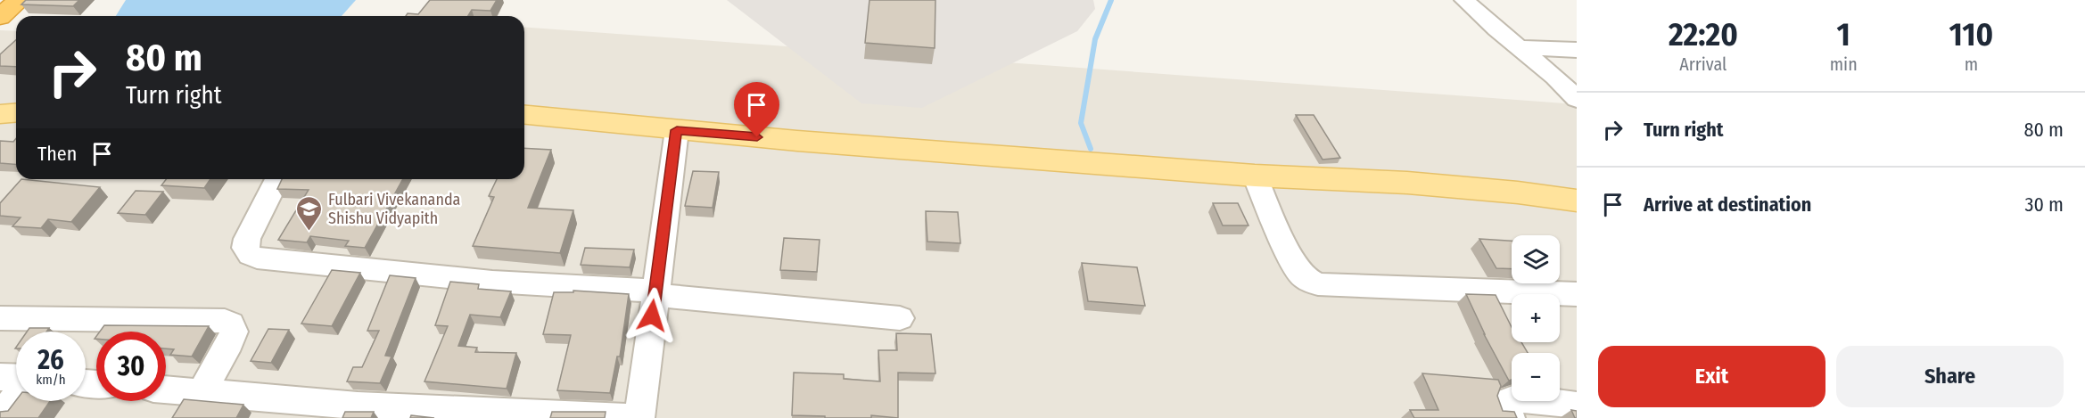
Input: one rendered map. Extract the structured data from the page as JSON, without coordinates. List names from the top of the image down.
{
  "places": {
    "school or university": ["Fulbari Vivekananda Shishu Vidyapith"]
  },
  "page": {
    "eta": [
      "22:20",
      "Arrival",
      "1",
      "min",
      "110",
      "m"
    ],
    "turn": ["80 m", "Turn right"],
    "list": [
      {
        "name": "Turn right",
        "value": "80 m"
      },
      {
        "name": "Arrive at destination",
        "value": "30 m"
      }
    ],
    "then": "Then",
    "map_buttons": ["+", "−"],
    "speed": "26 km/h",
    "limit": "30",
    "buttons": ["Exit", "Share"]
  }
}
